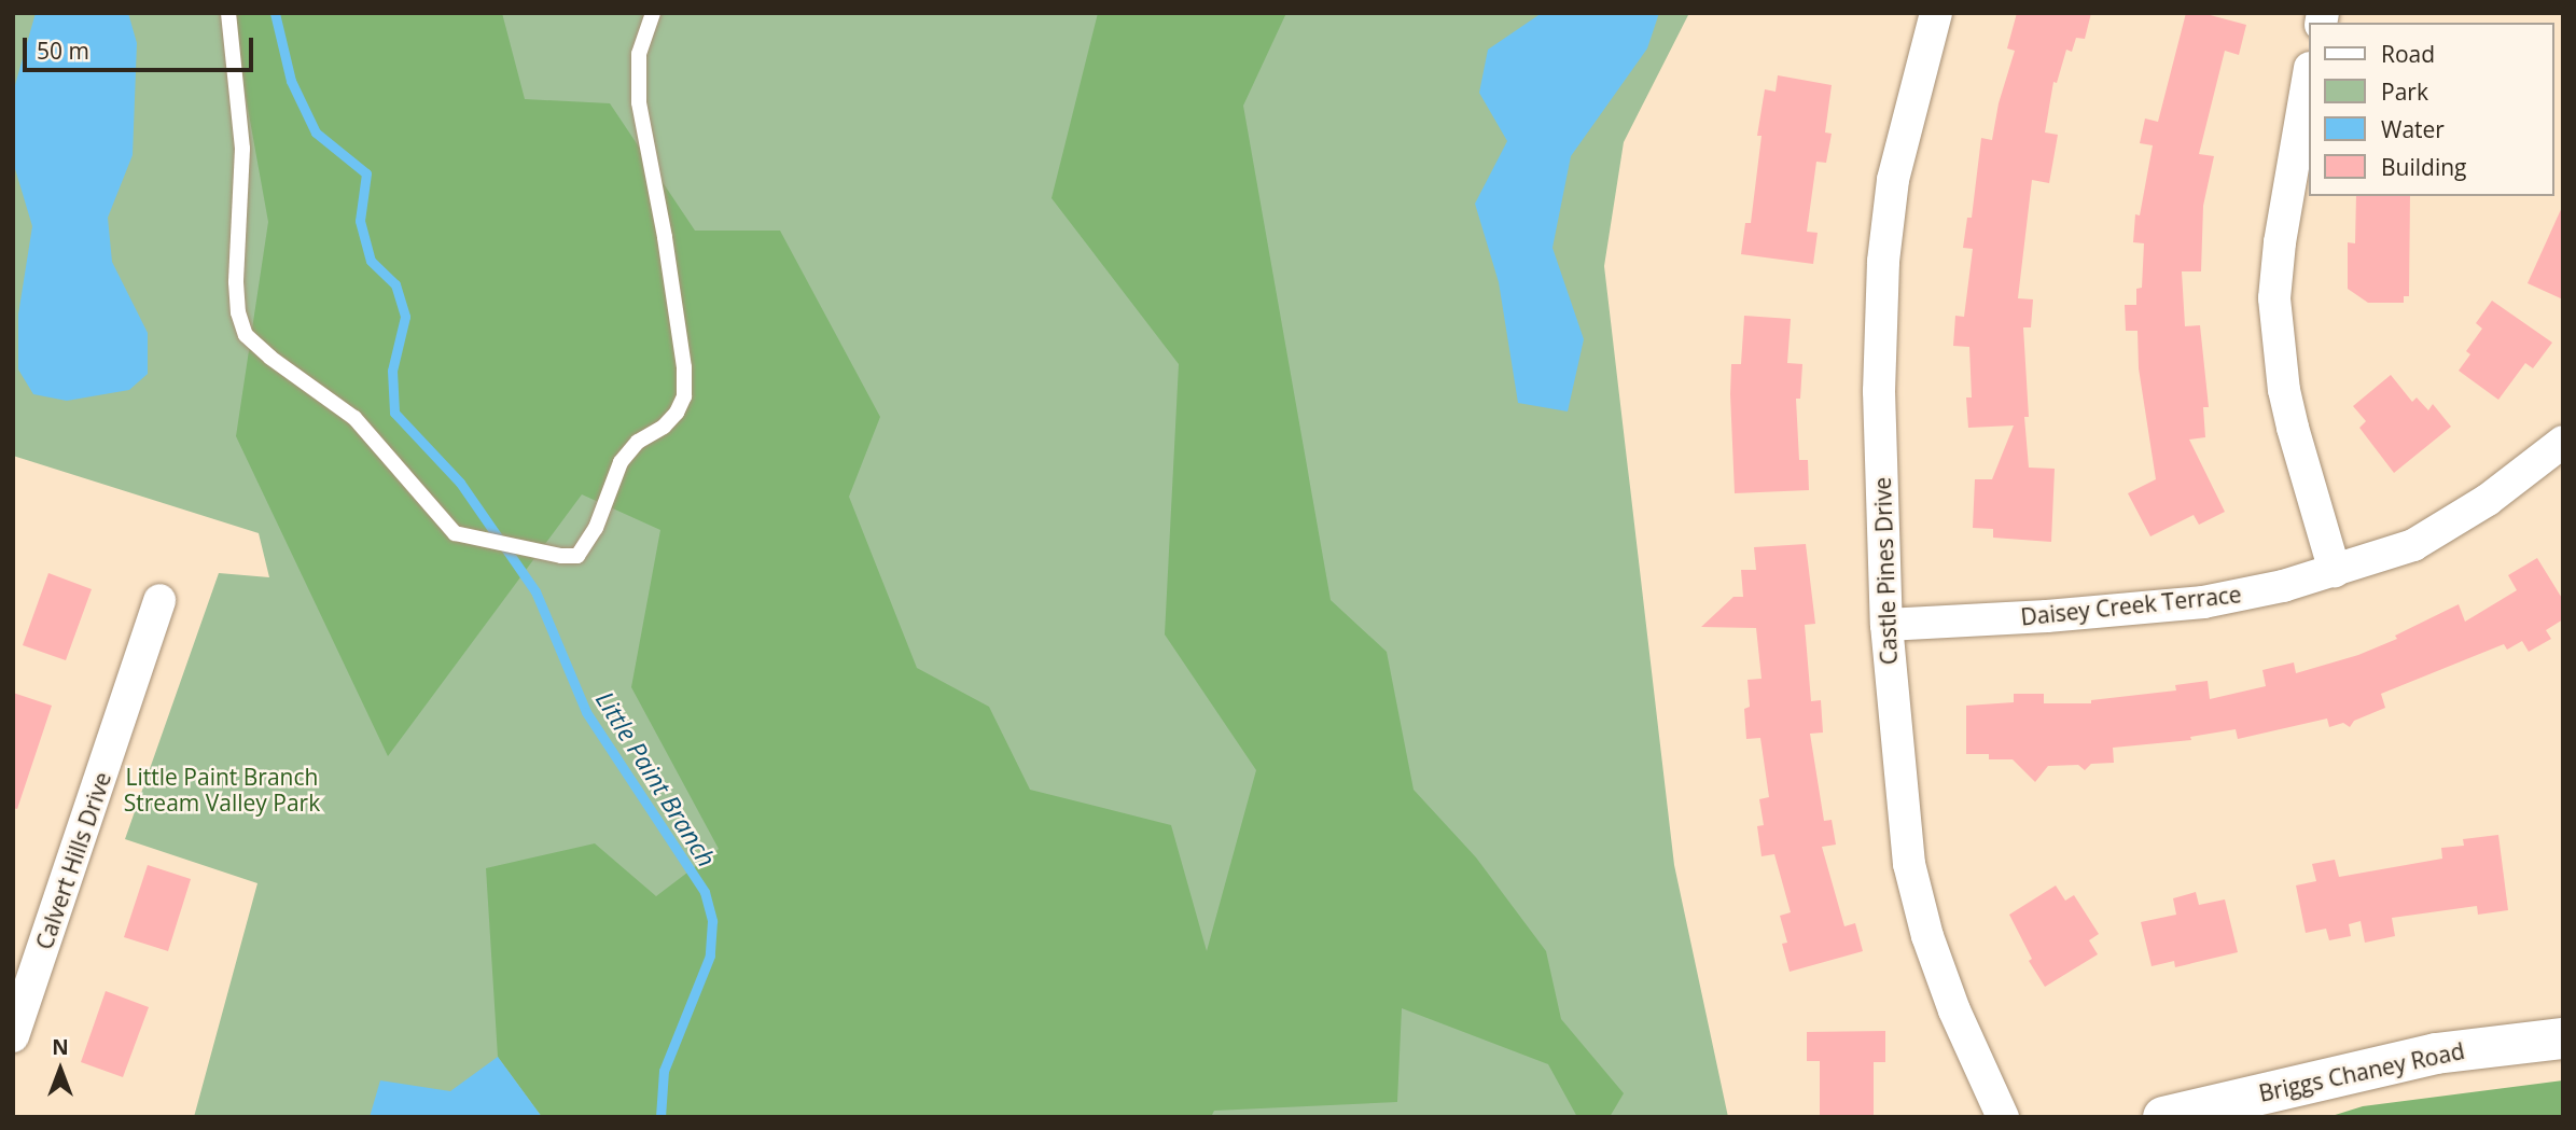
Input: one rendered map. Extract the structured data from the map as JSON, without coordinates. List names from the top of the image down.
{
  "streets": {
    "main road": ["Briggs Chaney Road"],
    "street": ["Castle Pines Drive", "Daisey Creek Terrace", "Calvert Hills Drive"]
  },
  "crossings": [
    ["Castle Pines Drive", "Daisey Creek Terrace"]
  ],
  "water": ["Little Paint Branch"],
  "parks": ["Little Paint Branch Stream Valley Park"],
  "legend": [
    "Road",
    "Park",
    "Water",
    "Building"
  ],
  "scale_bar": "50 m",
  "north": "top"
}
